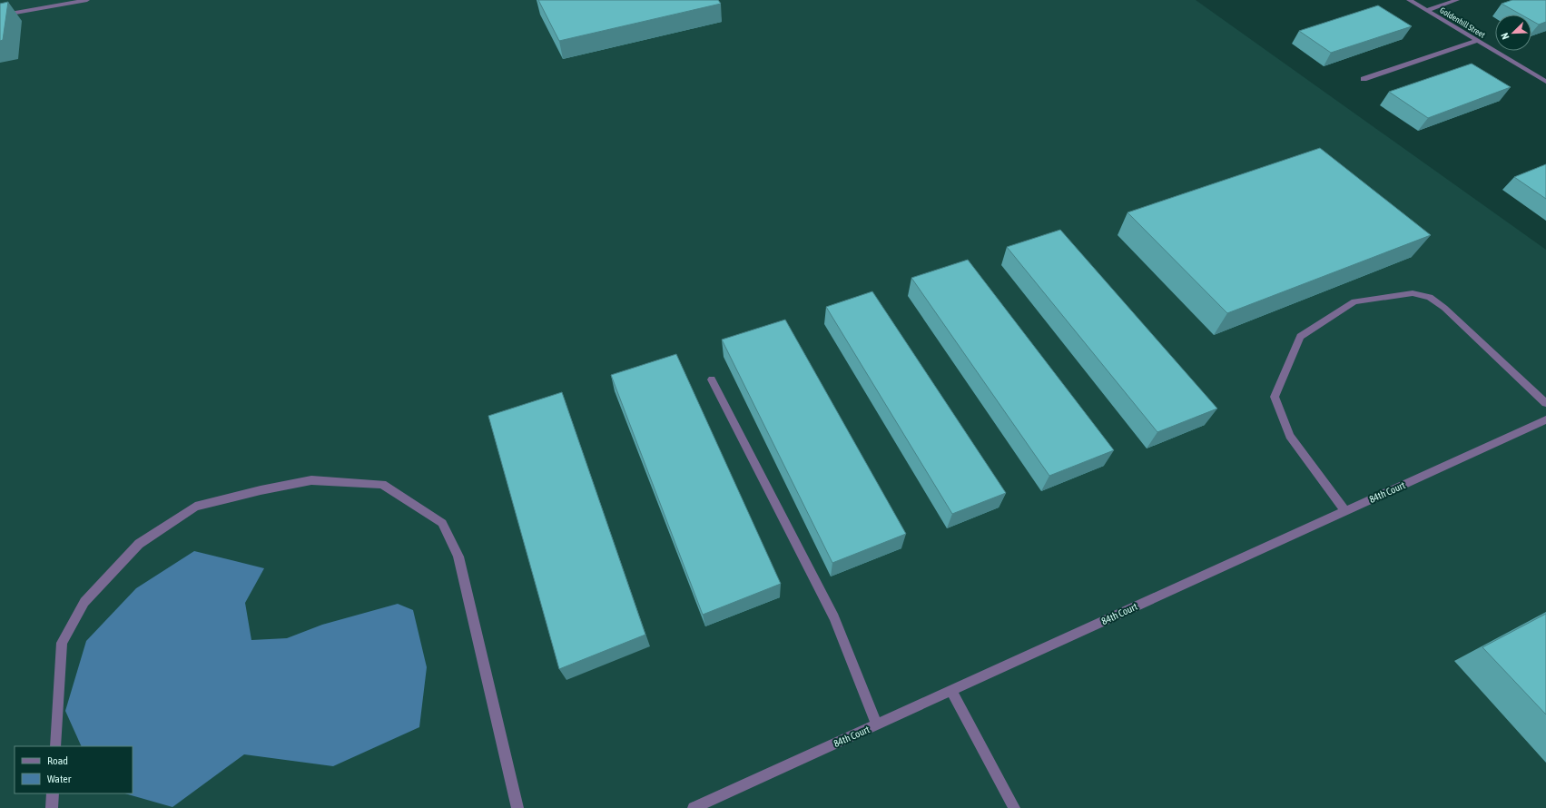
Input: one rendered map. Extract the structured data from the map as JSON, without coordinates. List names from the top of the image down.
{
  "streets": {
    "street": ["Goldenhill Street", "84th Court"]
  },
  "legend": ["Road", "Water"],
  "north": "bottom left"
}
